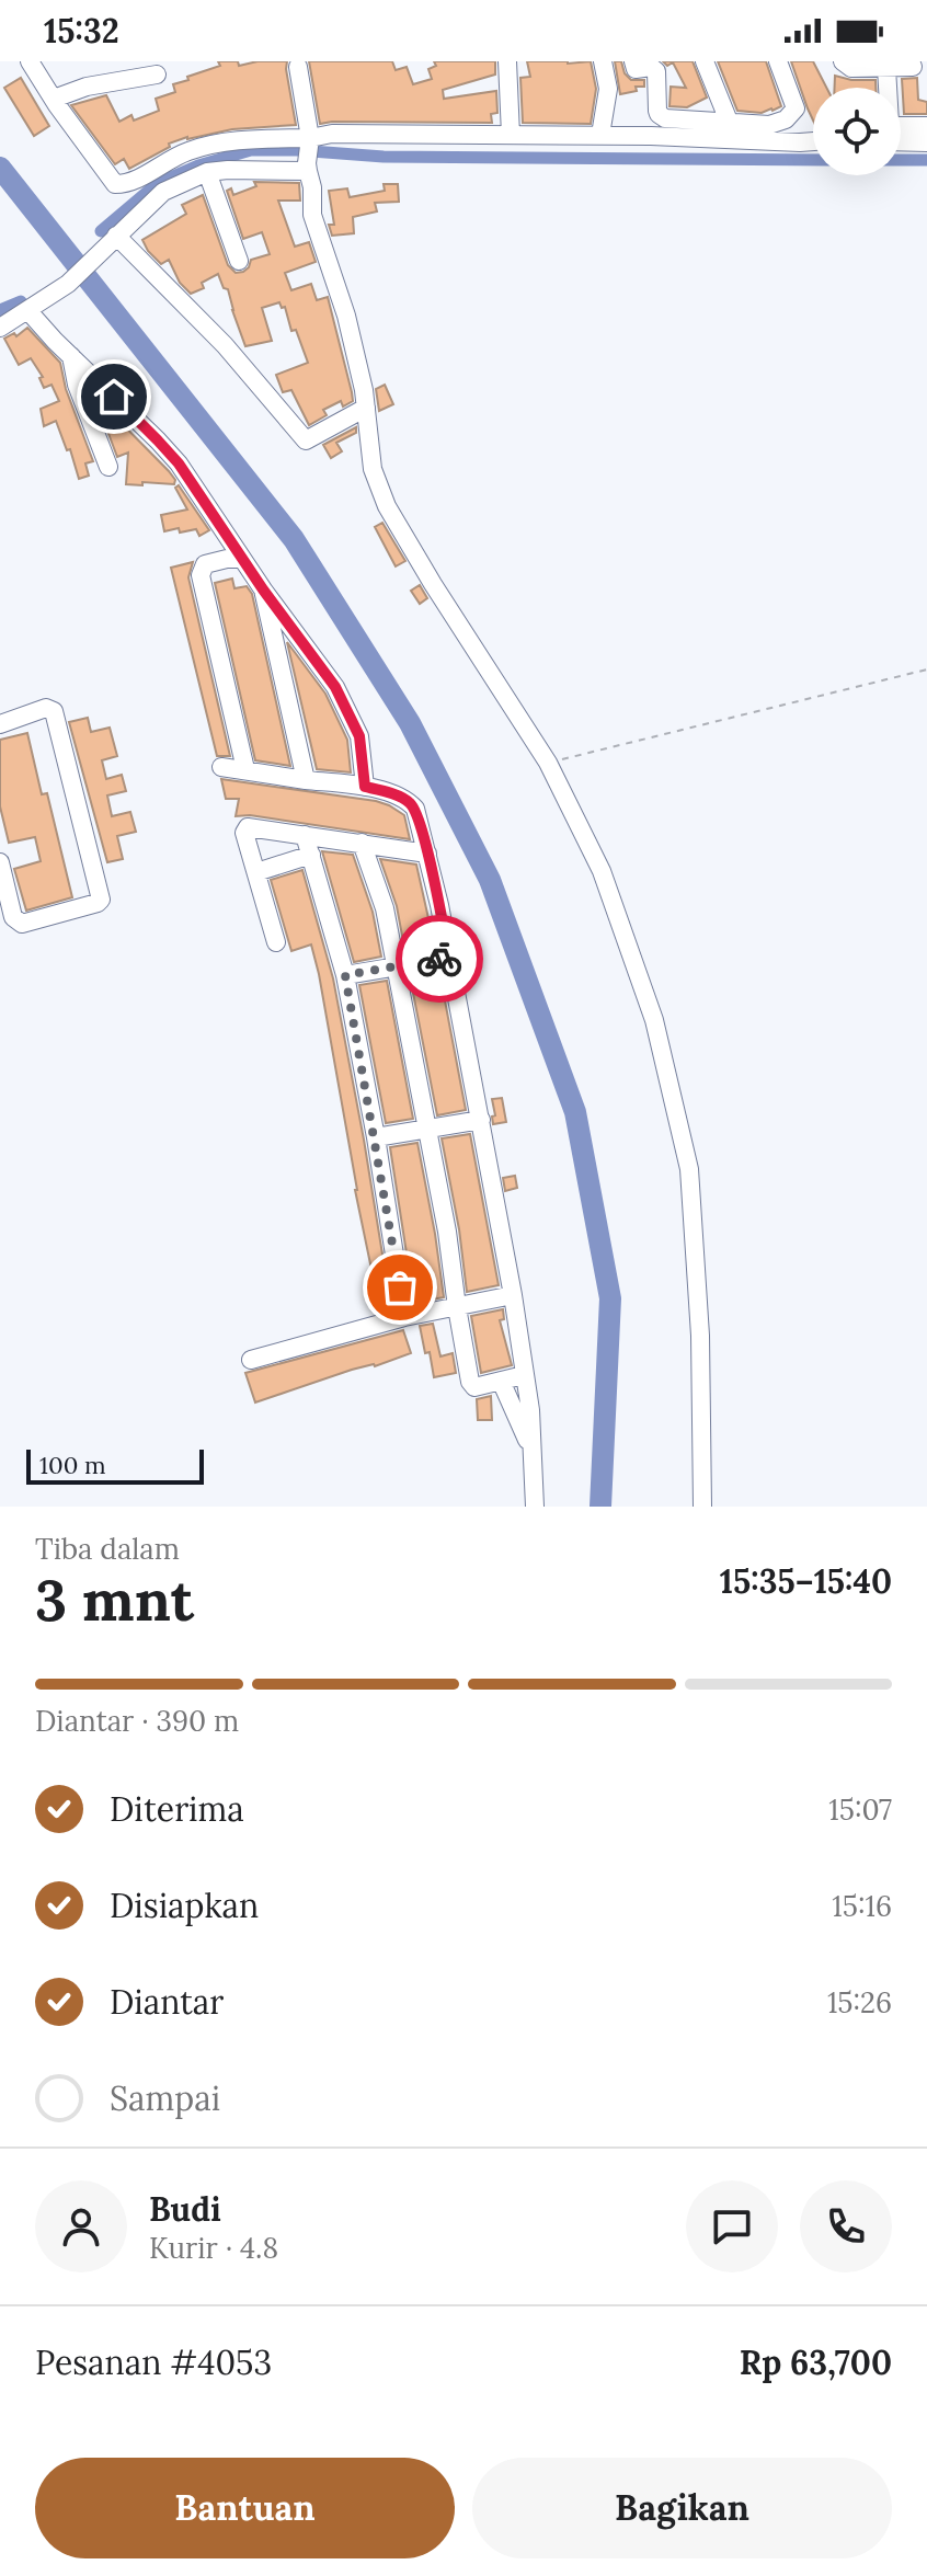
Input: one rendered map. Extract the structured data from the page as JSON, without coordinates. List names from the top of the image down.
{
  "scale_bar": "100 m",
  "page": {
    "status": "15:32",
    "scale": "100 m",
    "heading": ["3 mnt", "Tiba dalam", "15:35–15:40"],
    "panel": [
      "Budi",
      "Kurir · 4.8",
      "Pesanan #4053",
      "Rp 63,700"
    ],
    "bar": "Diantar · 390 m",
    "list": [
      ["Diterima", "15:07"],
      ["Disiapkan", "15:16"],
      ["Diantar", "15:26"],
      "Sampai"
    ],
    "buttons": ["Bantuan", "Bagikan"]
  }
}
